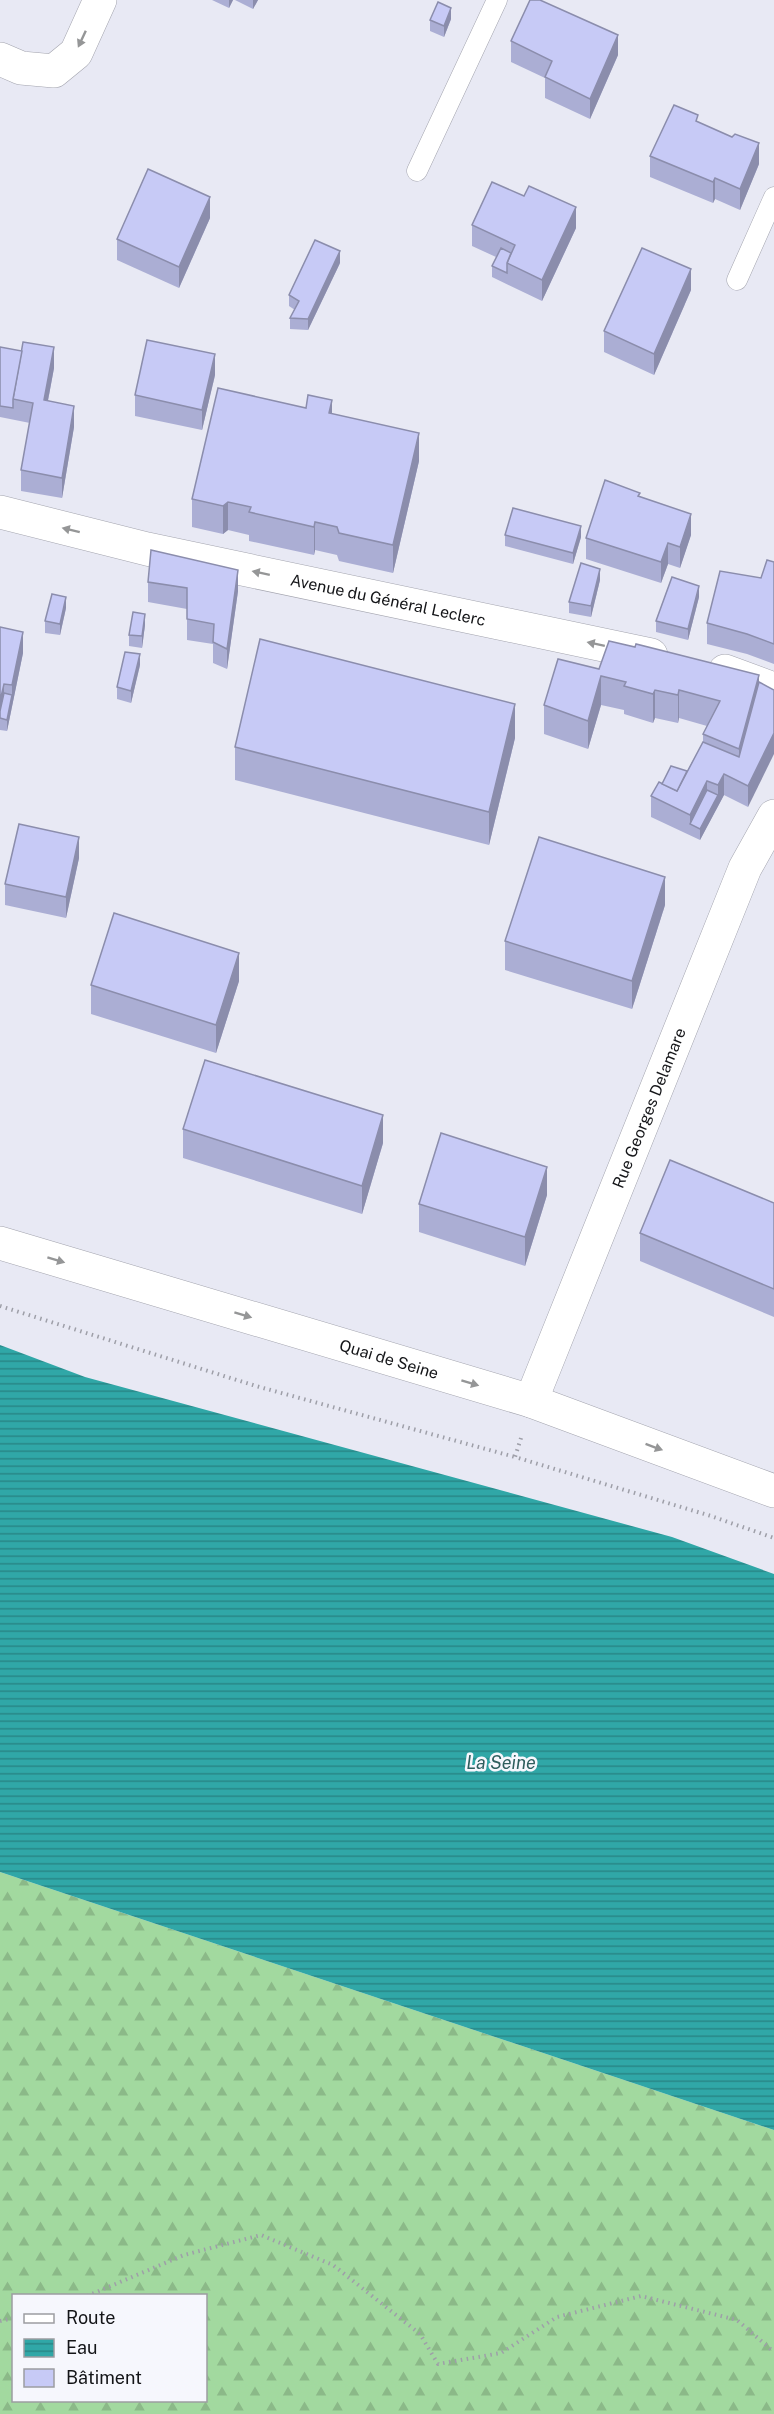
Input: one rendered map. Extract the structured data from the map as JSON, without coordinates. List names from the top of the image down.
{
  "streets": {
    "street": ["Avenue du Général Leclerc", "Rue Georges Delamare", "Quai de Seine"]
  },
  "crossings": [
    ["Rue Georges Delamare", "Quai de Seine"]
  ],
  "one_way": ["Avenue du Général Leclerc", "Quai de Seine"],
  "water": ["La Seine"],
  "legend": ["Route", "Eau", "Bâtiment"]
}
